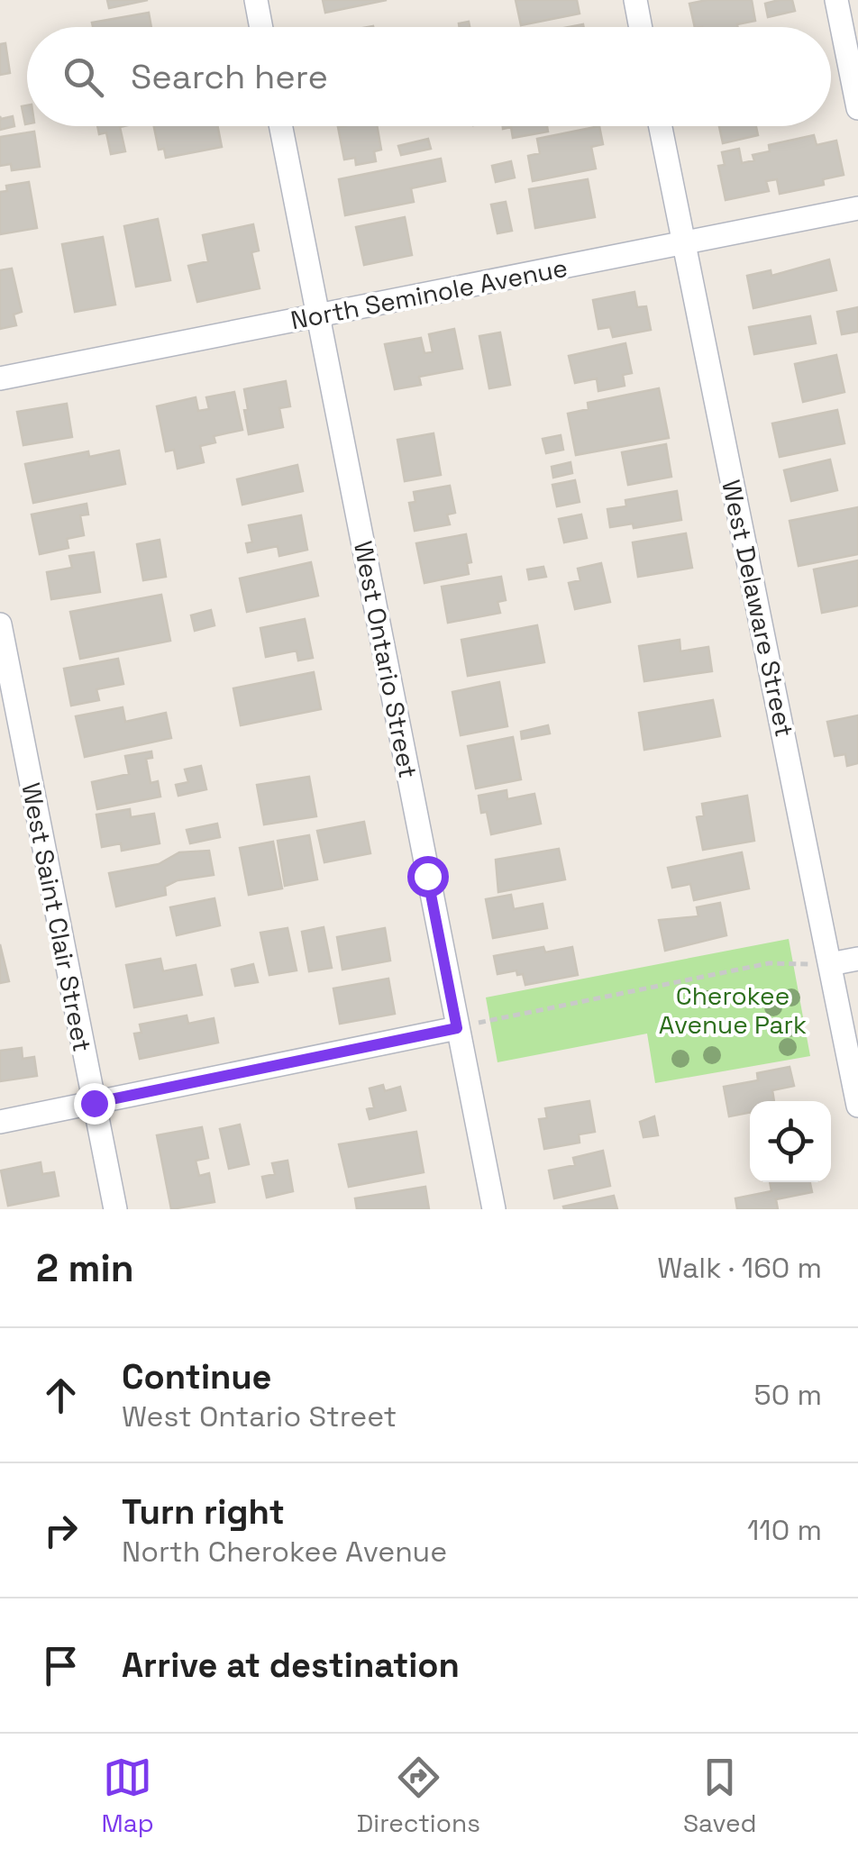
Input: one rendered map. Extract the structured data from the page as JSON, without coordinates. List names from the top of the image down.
{
  "streets": {
    "street": [
      "North Seminole Avenue",
      "West Delaware Street",
      "West Ontario Street",
      "West Saint Clair Street"
    ]
  },
  "crossings": [
    ["North Seminole Avenue", "West Delaware Street"],
    ["North Seminole Avenue", "West Ontario Street"]
  ],
  "parks": ["Cherokee Avenue Park"],
  "page": {
    "search": "Search here",
    "heading": ["2 min", "Walk · 160 m"],
    "list": [
      ["Continue", "West Ontario Street", "50 m"],
      ["Turn right", "North Cherokee Avenue", "110 m"],
      "Arrive at destination"
    ],
    "nav": ["Map", "Directions", "Saved"]
  }
}
